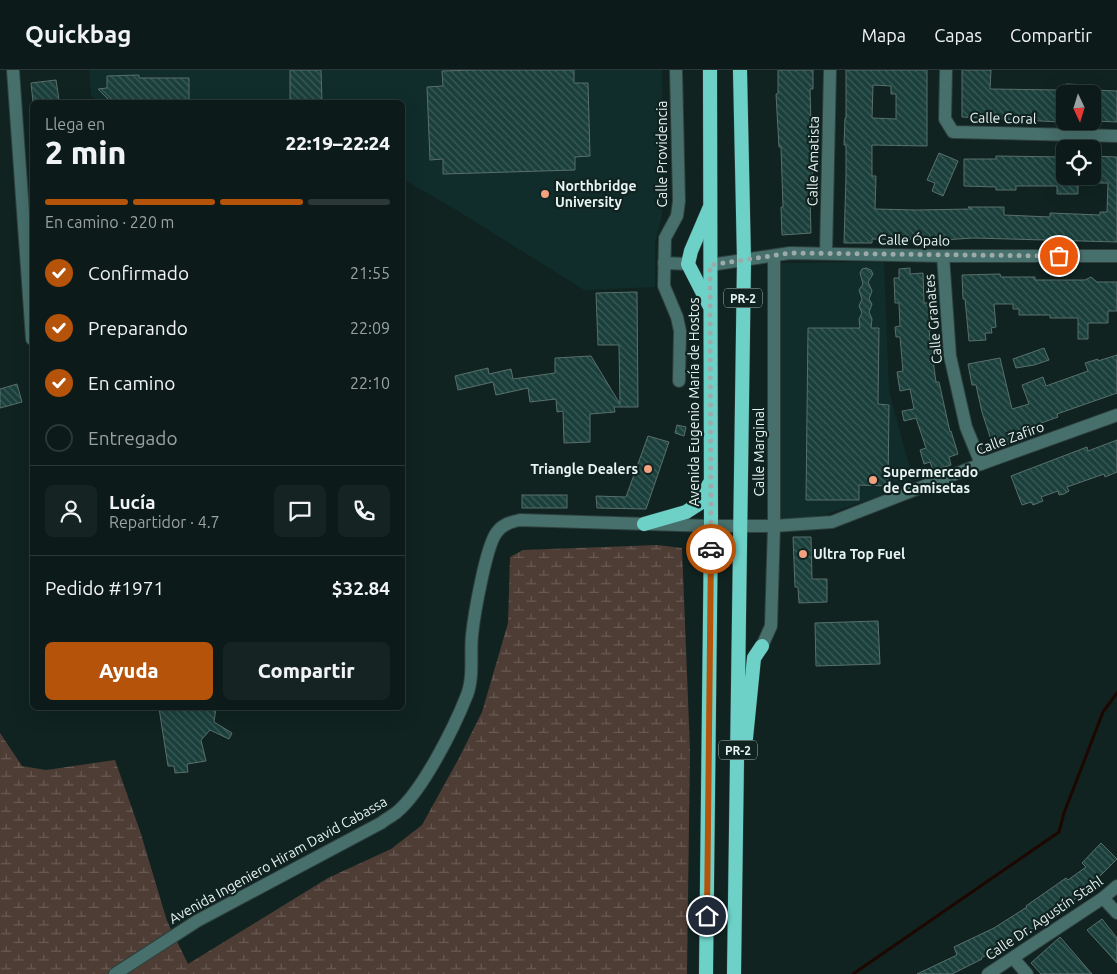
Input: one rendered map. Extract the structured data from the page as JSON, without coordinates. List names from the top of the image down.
{
  "streets": {
    "highway": ["PR-2", "Avenida Eugenio María de Hostos"],
    "street": [
      "Calle Coral",
      "Calle Providencia",
      "Calle Amatista",
      "Calle Ópalo",
      "Calle Granates",
      "Calle Zafiro",
      "Calle Marginal",
      "Avenida Ingeniero Hiram David Cabassa",
      "Calle Dr. Agustín Stahl"
    ]
  },
  "crossings": [
    ["Calle Amatista", "Calle Ópalo"],
    ["Calle Ópalo", "PR-2"],
    ["Calle Ópalo", "Calle Granates"],
    ["Calle Ópalo", "Avenida Eugenio María de Hostos"],
    ["Calle Ópalo", "Calle Marginal"],
    ["PR-2", "Calle Zafiro"],
    ["PR-2", "Avenida Ingeniero Hiram David Cabassa"],
    ["Calle Granates", "Calle Zafiro"],
    ["Avenida Eugenio María de Hostos", "Avenida Ingeniero Hiram David Cabassa"],
    ["Calle Zafiro", "Calle Marginal"],
    ["Calle Zafiro", "Avenida Ingeniero Hiram David Cabassa"]
  ],
  "places": [
    "Northbridge University",
    "Triangle Dealers",
    "Supermercado de Camisetas",
    "Ultra Top Fuel"
  ],
  "north": "bottom",
  "page": {
    "header": "Quickbag",
    "nav": ["Mapa", "Capas", "Compartir"],
    "heading": ["2 min", "Llega en", "22:19–22:24"],
    "panel": [
      "Lucía",
      "Repartidor · 4.7",
      "Pedido #1971",
      "$32.84"
    ],
    "bar": "En camino · 220 m",
    "list": [
      ["Confirmado", "21:55"],
      ["Preparando", "22:09"],
      ["En camino", "22:10"],
      "Entregado"
    ],
    "buttons": ["Ayuda", "Compartir"]
  }
}
